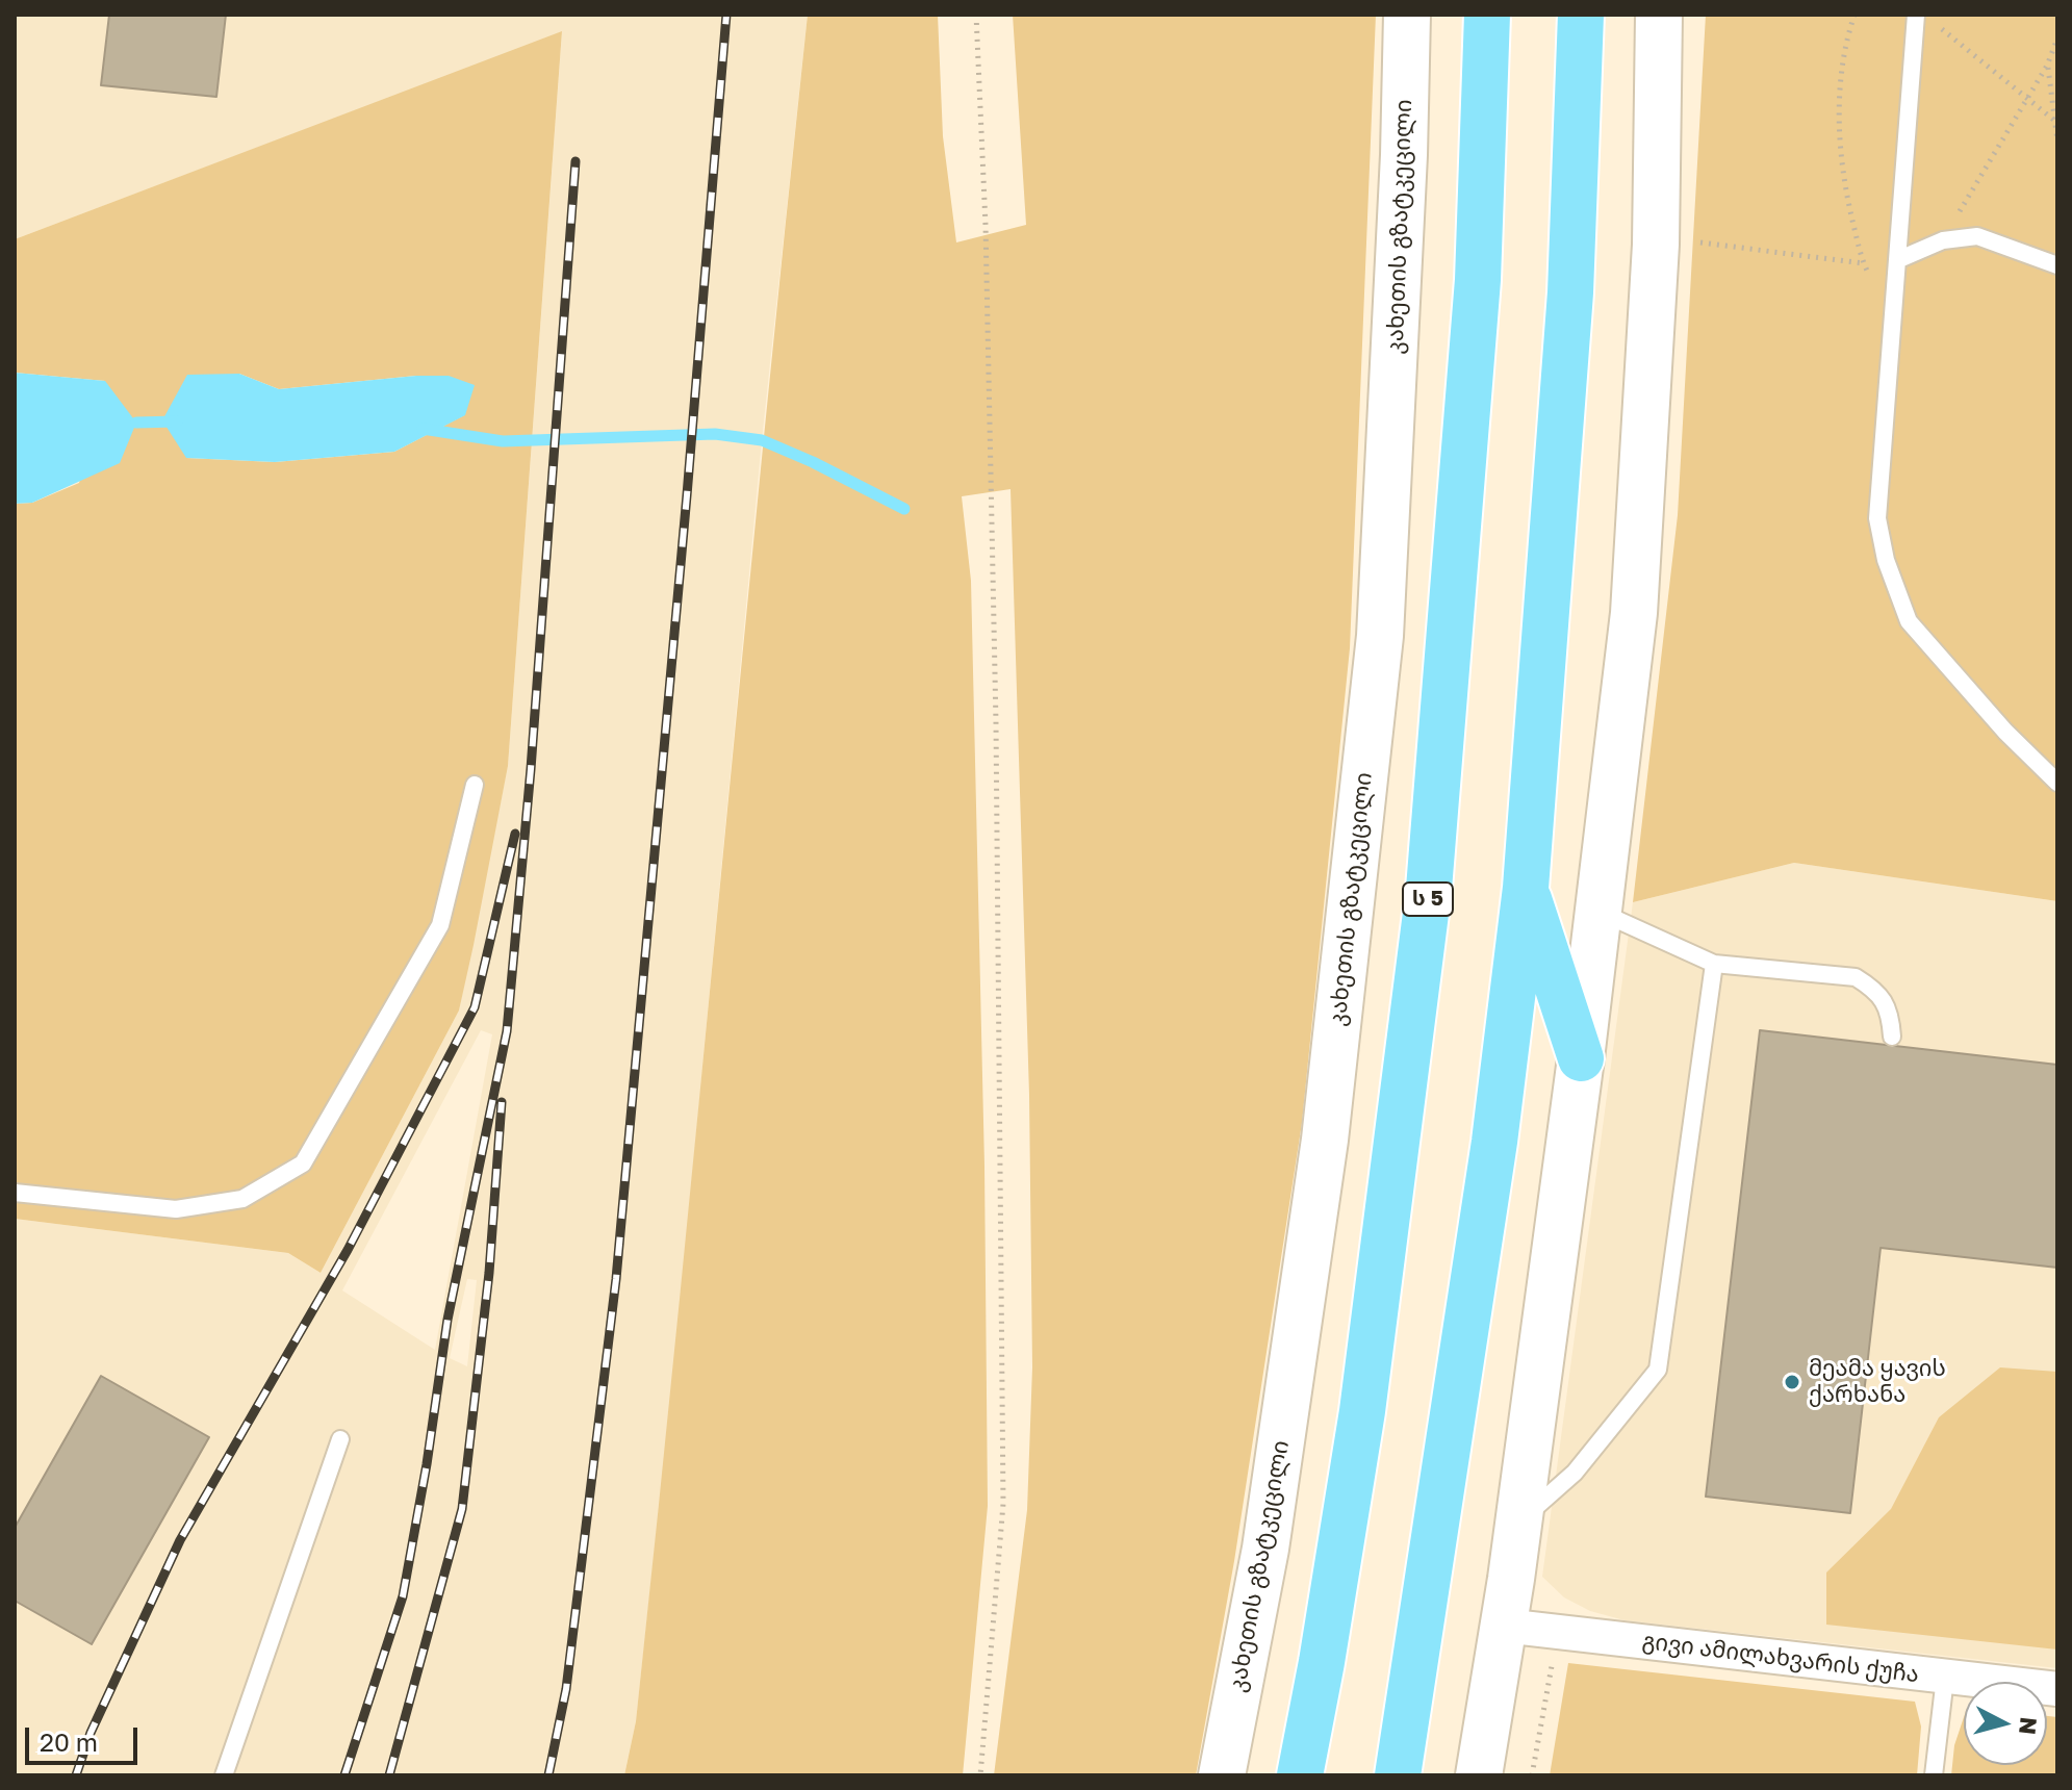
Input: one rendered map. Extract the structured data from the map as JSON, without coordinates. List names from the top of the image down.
{
  "streets": {
    "highway": ["ს 5"],
    "street": ["კახეთის გზატკეცილი", "გივი ამილახვარის ქუჩა"]
  },
  "places": ["მეამა ყავის ქარხანა"],
  "scale_bar": "20 m",
  "north": "right"
}
